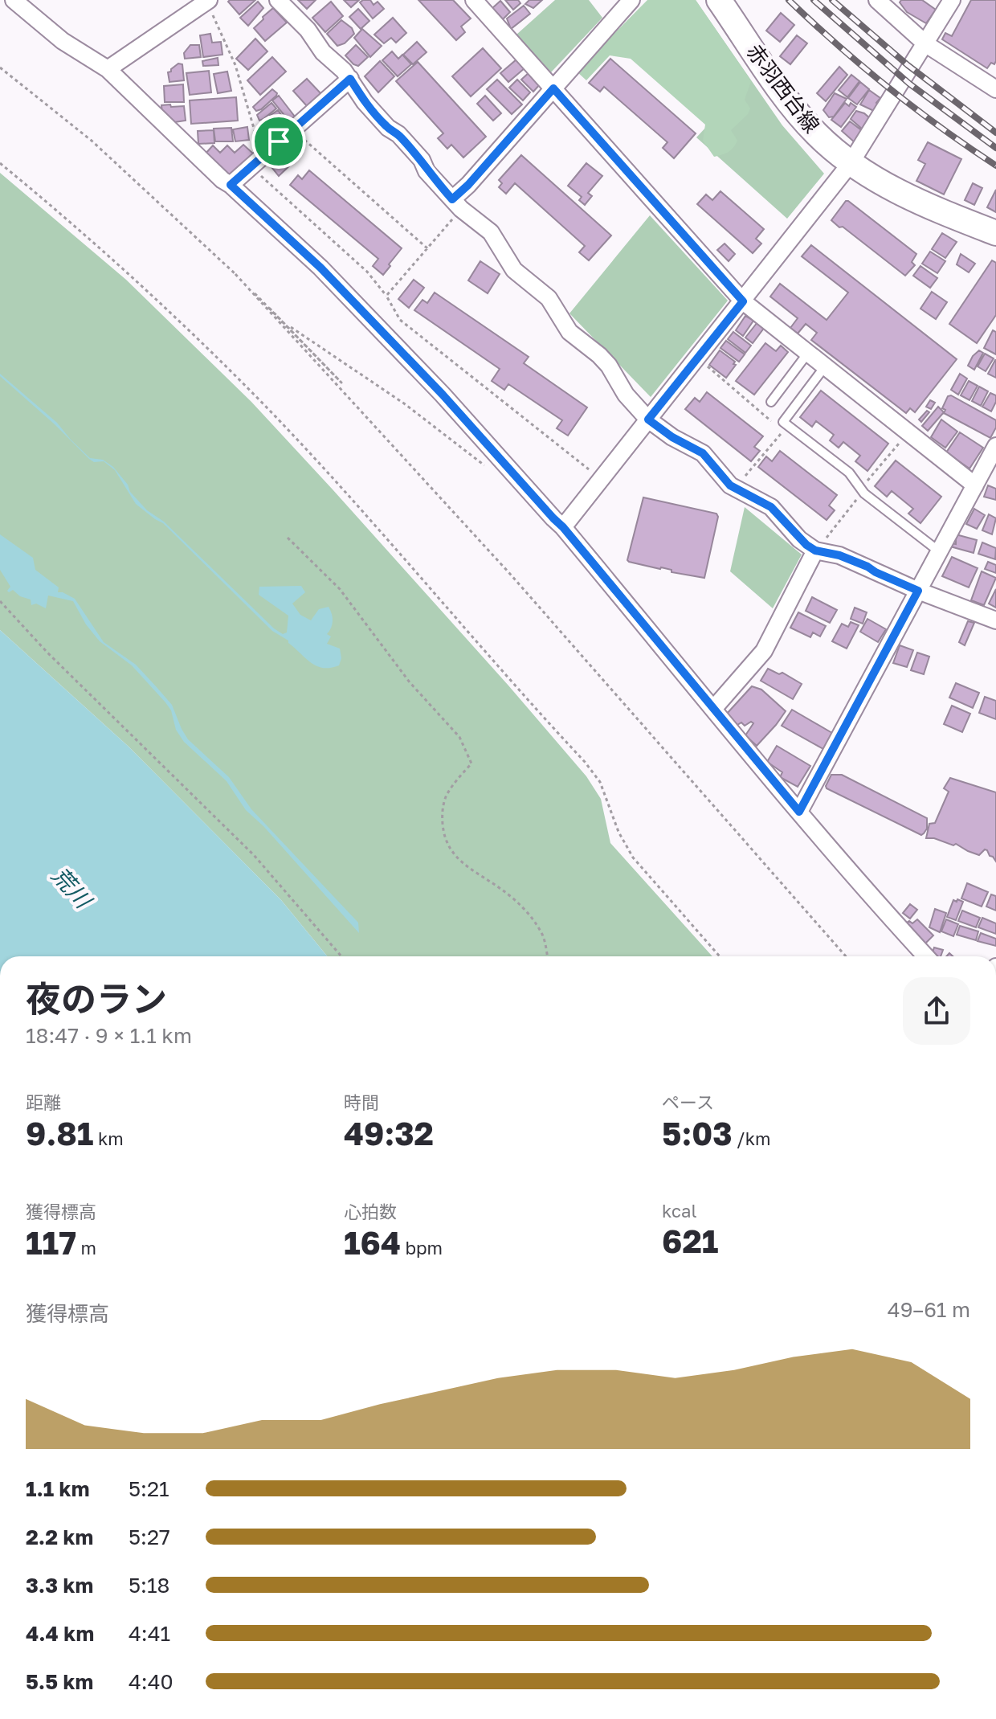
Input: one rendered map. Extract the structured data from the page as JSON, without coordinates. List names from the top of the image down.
{
  "streets": {
    "main road": ["赤羽西台線"]
  },
  "water": ["荒川"],
  "page": {
    "heading": ["夜のラン", "18:47 · 9 × 1.1 km"],
    "stats": [
      ["距離", "9.81 km"],
      ["時間", "49:32"],
      ["ペース", "5:03 /km"],
      ["獲得標高", "117 m"],
      ["心拍数", "164 bpm"],
      ["kcal", "621"]
    ],
    "chart": ["獲得標高", "49–61 m"],
    "list": [
      {
        "name": "1.1 km",
        "note": "5:21"
      },
      {
        "name": "2.2 km",
        "note": "5:27"
      },
      {
        "name": "3.3 km",
        "note": "5:18"
      },
      {
        "name": "4.4 km",
        "note": "4:41"
      },
      {
        "name": "5.5 km",
        "note": "4:40"
      }
    ]
  }
}
